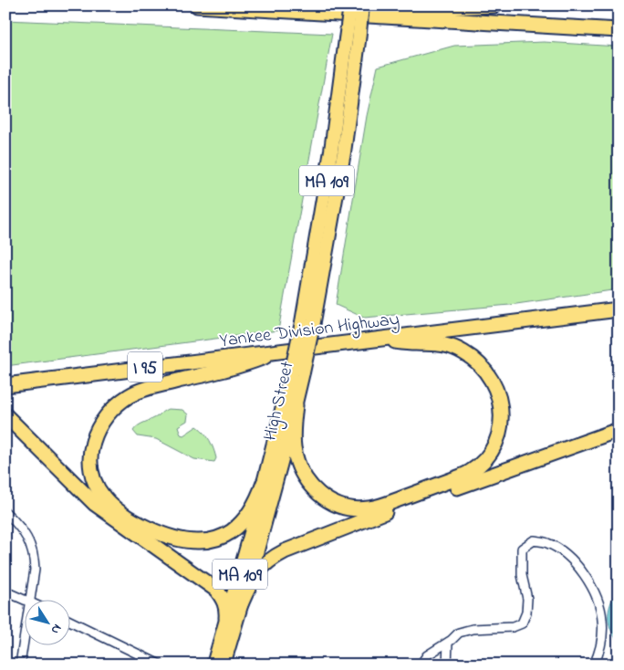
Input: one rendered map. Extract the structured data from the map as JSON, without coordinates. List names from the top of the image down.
{
  "streets": {
    "highway": ["Yankee Division Highway", "I 95"],
    "main road": ["MA 109", "High Street"]
  },
  "north": "bottom right"
}
